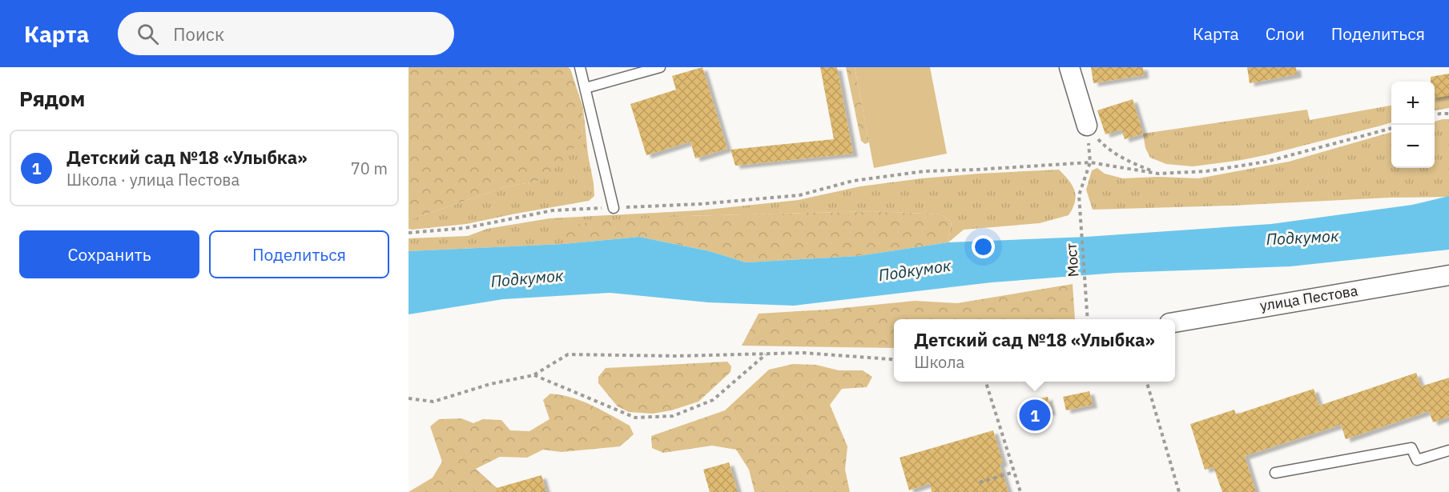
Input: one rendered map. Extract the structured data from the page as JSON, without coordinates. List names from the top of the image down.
{
  "streets": {
    "street": ["улица Пестова"],
    "path": ["Мост"]
  },
  "water": ["Подкумок"],
  "page": {
    "header": "Карта",
    "search": "Поиск",
    "nav": ["Карта", "Слои", "Поделиться"],
    "heading": "Рядом",
    "map_buttons": ["+", "−"],
    "list": [
      {
        "mark": "1",
        "name": "Детский сад №18 «Улыбка»",
        "note": "Школа · улица Пестова",
        "value": "70 m"
      }
    ],
    "buttons": ["Сохранить", "Поделиться"],
    "popup": ["Детский сад №18 «Улыбка»", "Школа"],
    "pins": "1"
  }
}
